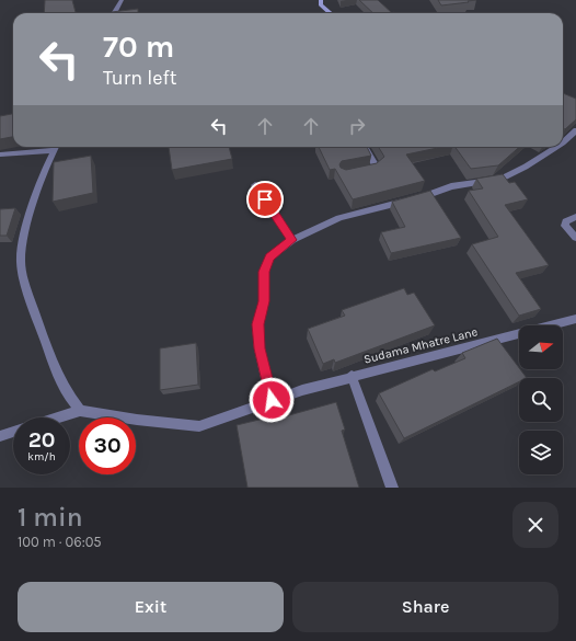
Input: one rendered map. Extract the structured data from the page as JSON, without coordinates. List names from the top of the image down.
{
  "streets": {
    "street": ["Sudama Mhatre Lane"]
  },
  "north": "right",
  "page": {
    "turn": ["70 m", "Turn left"],
    "speed": "20 km/h",
    "limit": "30",
    "heading": ["1 min", "100 m · 06:05"],
    "buttons": ["Exit", "Share"]
  }
}
